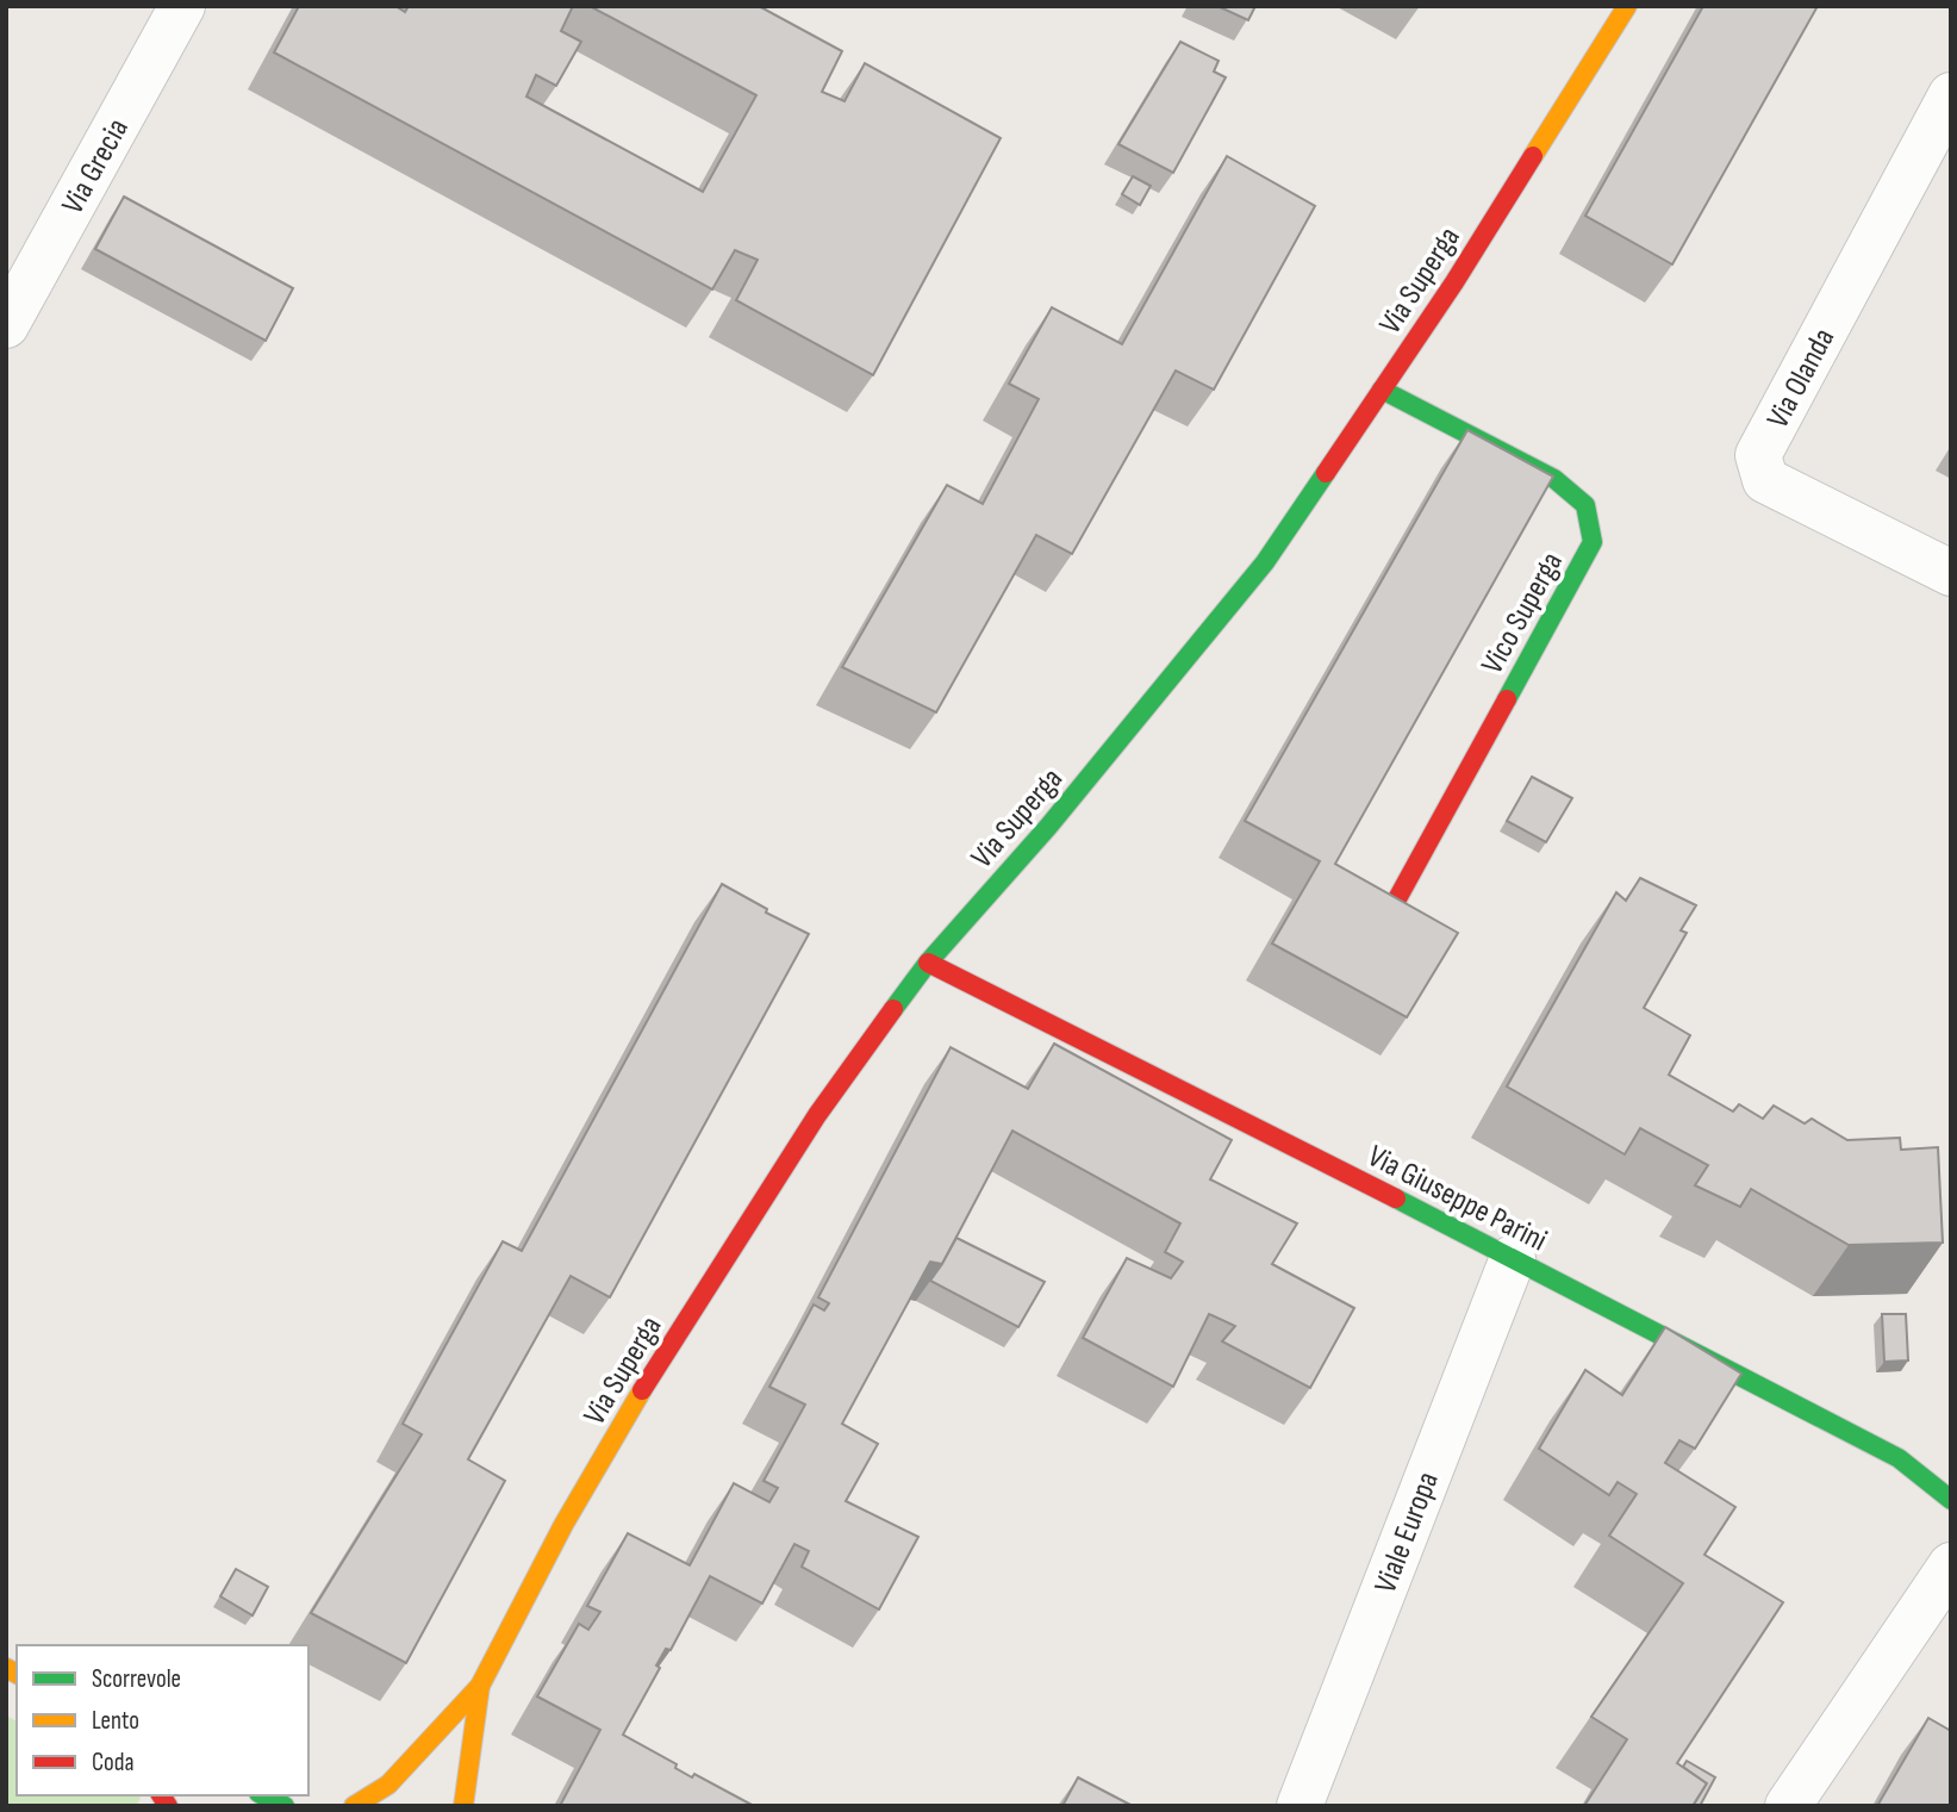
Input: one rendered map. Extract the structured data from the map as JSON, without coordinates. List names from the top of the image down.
{
  "streets": {
    "street": [
      "Via Grecia",
      "Via Superga",
      "Via Olanda",
      "Vico Superga",
      "Via Giuseppe Parini",
      "Viale Europa"
    ]
  },
  "crossings": [
    ["Via Superga", "Vico Superga"],
    ["Via Superga", "Via Giuseppe Parini"],
    ["Via Giuseppe Parini", "Viale Europa"]
  ],
  "legend": ["Scorrevole", "Lento", "Coda"]
}
